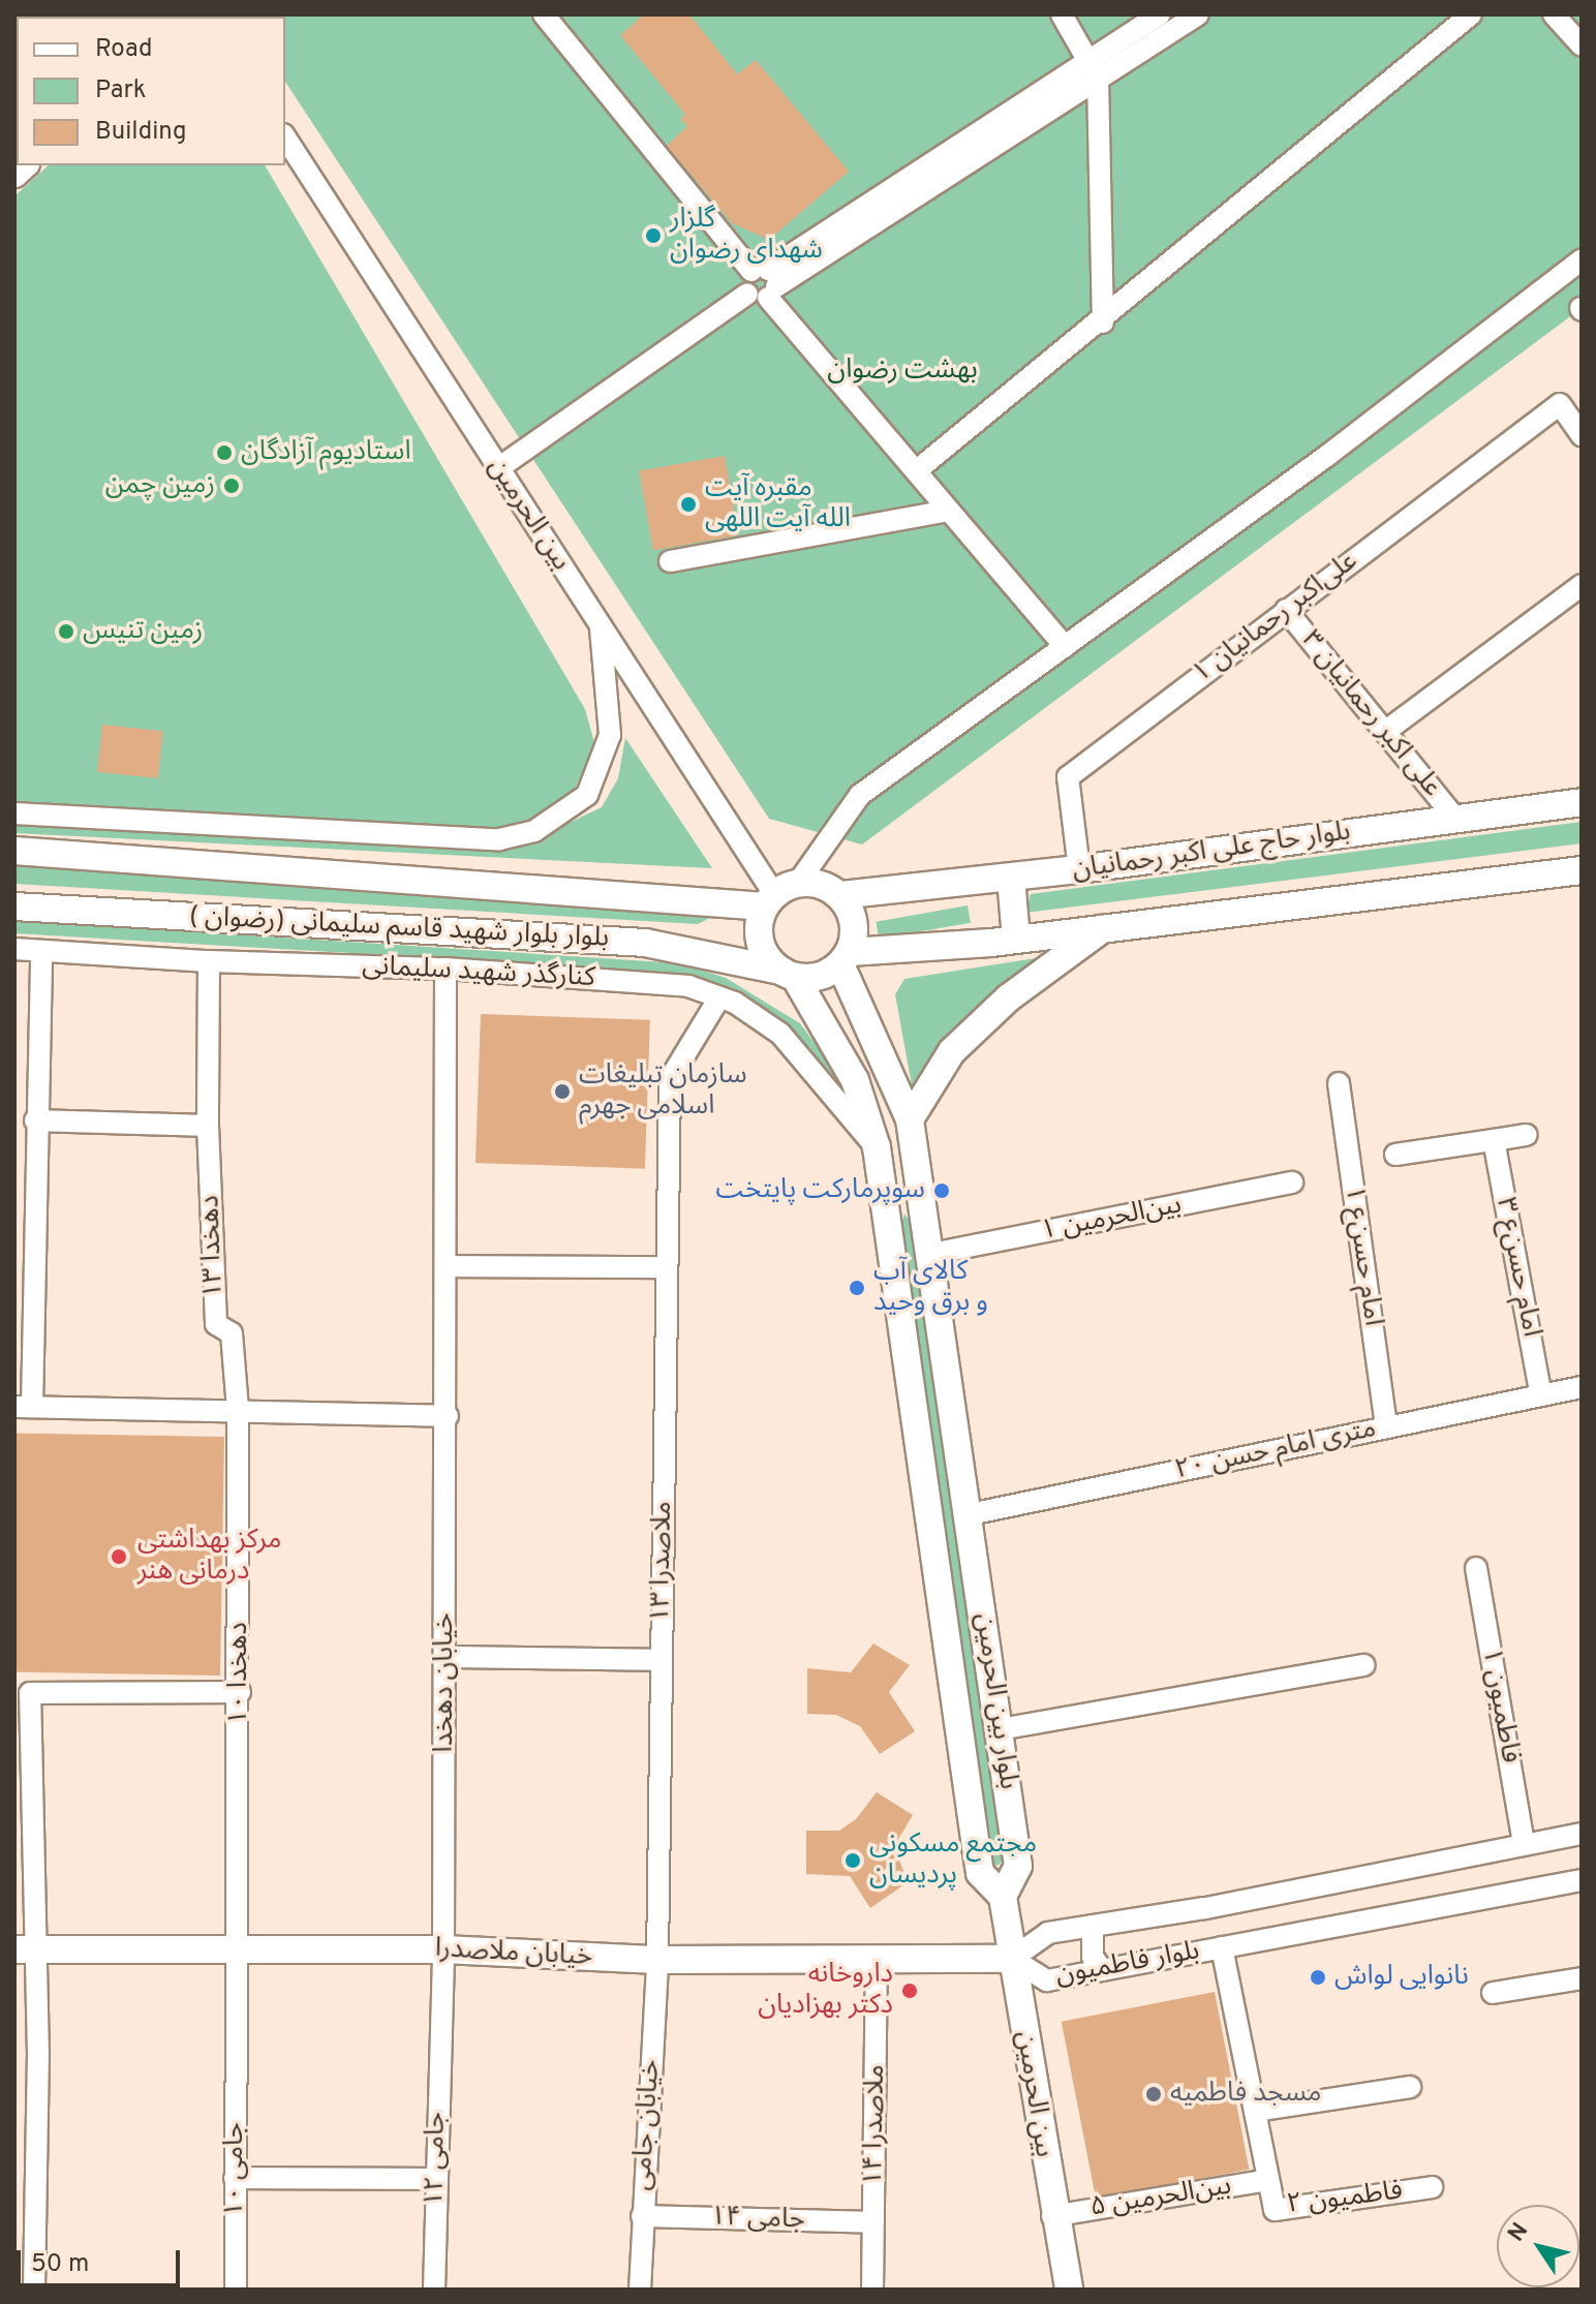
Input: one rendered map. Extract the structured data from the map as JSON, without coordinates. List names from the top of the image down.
{
  "streets": {
    "main road": [
      "بین الحرمین",
      "بلوار حاج علی اکبر رحمانیان",
      "بلوار بلوار شهید قاسم سلیمانی (رضوان )",
      "بلوار بین الحرمین",
      "خیابان ملاصدرا"
    ],
    "street": [
      "علی‌اکبر رحمانیان ۱",
      "علی اکبر رحمانیان ۳",
      "کنارگذر شهید سلیمانی",
      "بین‌الحرمین ۱",
      "دهخدا ۱۳",
      "امام حسن‌ع ۱",
      "امام حسن‌ع ۳",
      "۲۰ متری امام حسن",
      "ملاصدرا ۱۳",
      "دهخدا ۱۰",
      "خیابان دهخدا",
      "فاطمیون ۱",
      "بلوار فاطمیون",
      "خیابان جامی",
      "ملاصدرا ۱۴",
      "جامی ۱۲",
      "جامی ۱۰",
      "بین‌الحرمین ۵",
      "فاطمیون ۲",
      "جامی ۱۴"
    ]
  },
  "crossings": [
    ["بین الحرمین", "بلوار حاج علی اکبر رحمانیان"],
    ["بین الحرمین", "بلوار بلوار شهید قاسم سلیمانی (رضوان )"],
    ["بین الحرمین", "بلوار بین الحرمین"],
    ["بین الحرمین", "خیابان ملاصدرا"],
    ["بین الحرمین", "بلوار فاطمیون"],
    ["بین الحرمین", "بین‌الحرمین ۵"],
    ["علی‌اکبر رحمانیان ۱", "علی اکبر رحمانیان ۳"],
    ["علی‌اکبر رحمانیان ۱", "بلوار حاج علی اکبر رحمانیان"],
    ["علی اکبر رحمانیان ۳", "بلوار حاج علی اکبر رحمانیان"],
    ["بلوار حاج علی اکبر رحمانیان", "بلوار بلوار شهید قاسم سلیمانی (رضوان )"],
    ["بلوار حاج علی اکبر رحمانیان", "بلوار بین الحرمین"],
    ["بلوار بلوار شهید قاسم سلیمانی (رضوان )", "بلوار بین الحرمین"],
    ["کنارگذر شهید سلیمانی", "ملاصدرا ۱۳"],
    ["کنارگذر شهید سلیمانی", "خیابان دهخدا"],
    ["کنارگذر شهید سلیمانی", "بلوار بین الحرمین"],
    ["بین‌الحرمین ۱", "بلوار بین الحرمین"],
    ["دهخدا ۱۳", "دهخدا ۱۰"],
    ["امام حسن‌ع ۱", "۲۰ متری امام حسن"],
    ["امام حسن‌ع ۳", "۲۰ متری امام حسن"],
    ["۲۰ متری امام حسن", "بلوار بین الحرمین"],
    ["ملاصدرا ۱۳", "خیابان ملاصدرا"],
    ["ملاصدرا ۱۳", "خیابان جامی"],
    ["دهخدا ۱۰", "خیابان ملاصدرا"],
    ["دهخدا ۱۰", "جامی ۱۰"],
    ["خیابان دهخدا", "خیابان ملاصدرا"],
    ["خیابان دهخدا", "جامی ۱۲"],
    ["فاطمیون ۱", "بلوار فاطمیون"],
    ["خیابان ملاصدرا", "بلوار فاطمیون"],
    ["خیابان ملاصدرا", "خیابان جامی"],
    ["خیابان ملاصدرا", "ملاصدرا ۱۴"],
    ["خیابان ملاصدرا", "جامی ۱۰"],
    ["بلوار فاطمیون", "فاطمیون ۲"],
    ["خیابان جامی", "جامی ۱۴"],
    ["ملاصدرا ۱۴", "جامی ۱۴"],
    ["بین‌الحرمین ۵", "فاطمیون ۲"]
  ],
  "parks": ["بهشت رضوان"],
  "places": [
    "گلزار شهدای رضوان",
    "استادیوم آزادگان",
    "زمین چمن",
    "مقبره آیت الله آیت اللهی",
    "زمین تنیس",
    "سازمان تبلیغات اسلامی جهرم",
    "سوپرمارکت پایتخت",
    "کالای آب و برق وحید",
    "مرکز بهداشتی درمانی هنر",
    "مجتمع مسکونی پردیسان",
    "نانوایی لواش",
    "داروخانه دکتر بهزادیان",
    "مسجد فاطمیه"
  ],
  "legend": ["Road", "Park", "Building"],
  "scale_bar": "50 m",
  "north": "top left"
}
